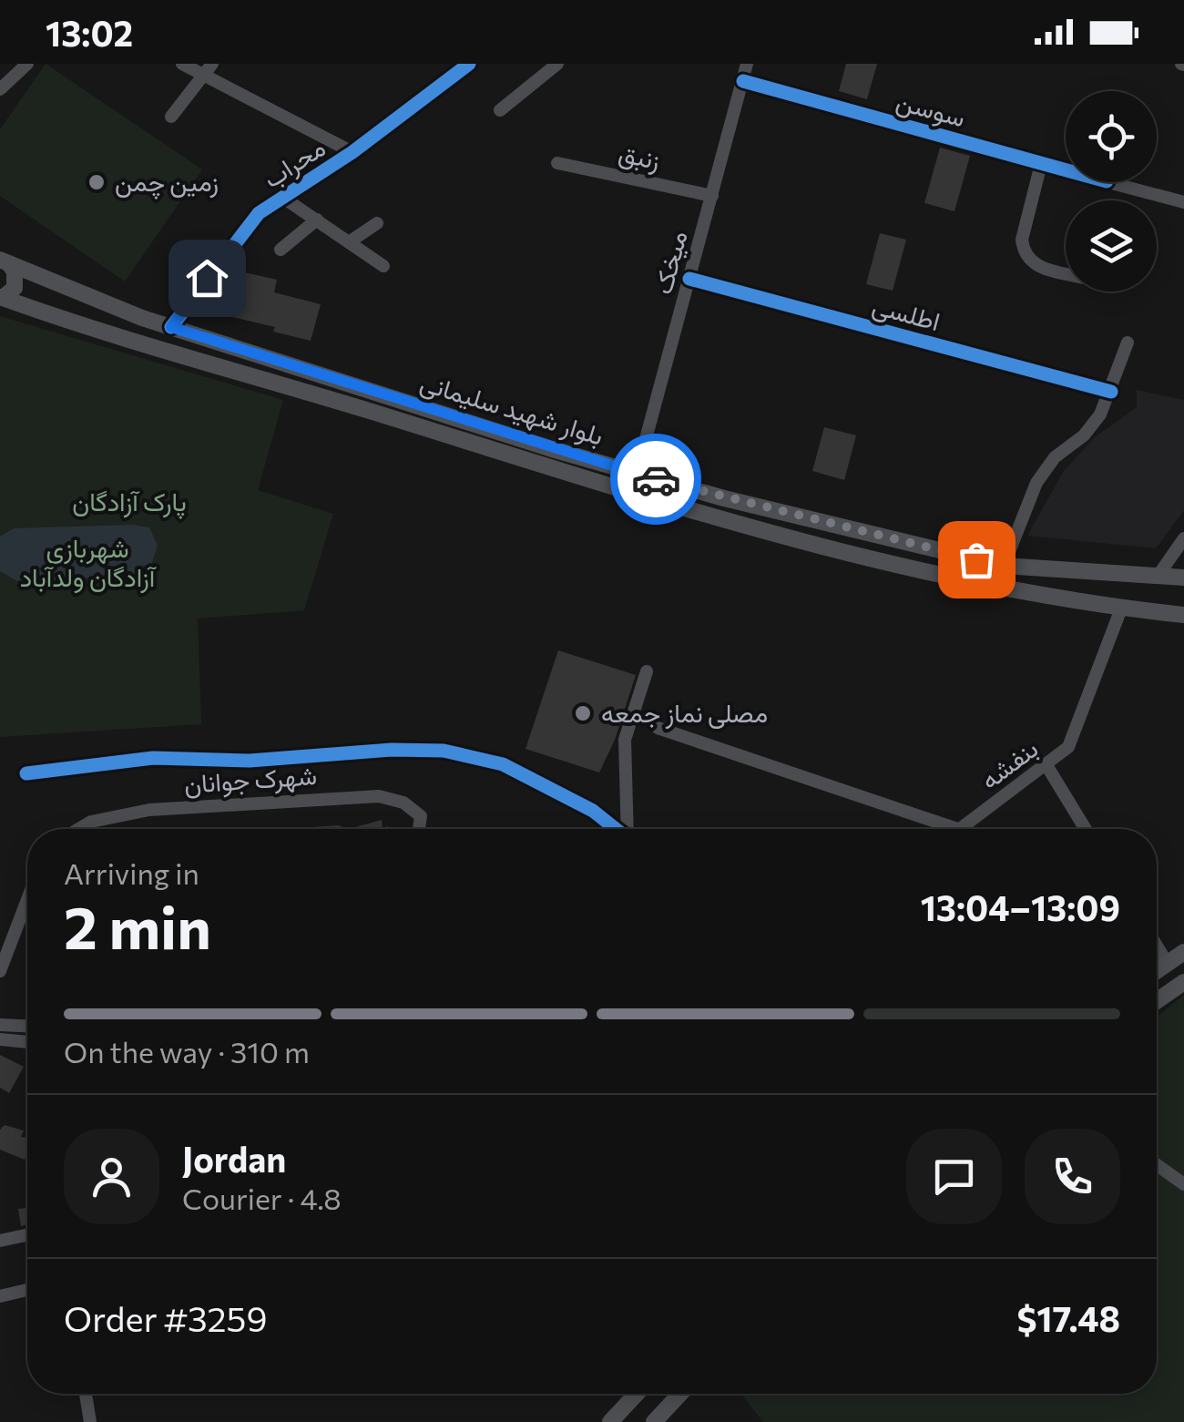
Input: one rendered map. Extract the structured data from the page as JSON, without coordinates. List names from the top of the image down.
{
  "streets": {
    "main road": ["بلوار شهید سلیمانی"],
    "street": [
      "سوسن",
      "زنبق",
      "محراب",
      "میخک",
      "اطلسی",
      "بنفشه",
      "شهرک جوانان"
    ]
  },
  "crossings": [
    ["سوسن", "میخک"],
    ["زنبق", "میخک"],
    ["محراب", "بلوار شهید سلیمانی"],
    ["میخک", "اطلسی"],
    ["میخک", "بلوار شهید سلیمانی"],
    ["بلوار شهید سلیمانی", "بنفشه"]
  ],
  "parks": ["پارک آزادگان", "شهربازی آزادگان ولدآباد"],
  "places": ["زمین چمن", "مصلی نماز جمعه"],
  "page": {
    "status": "13:02",
    "heading": ["2 min", "Arriving in", "13:04–13:09"],
    "panel": [
      "Jordan",
      "Courier · 4.8",
      "Order #3259",
      "$17.48"
    ],
    "bar": "On the way · 310 m"
  }
}
